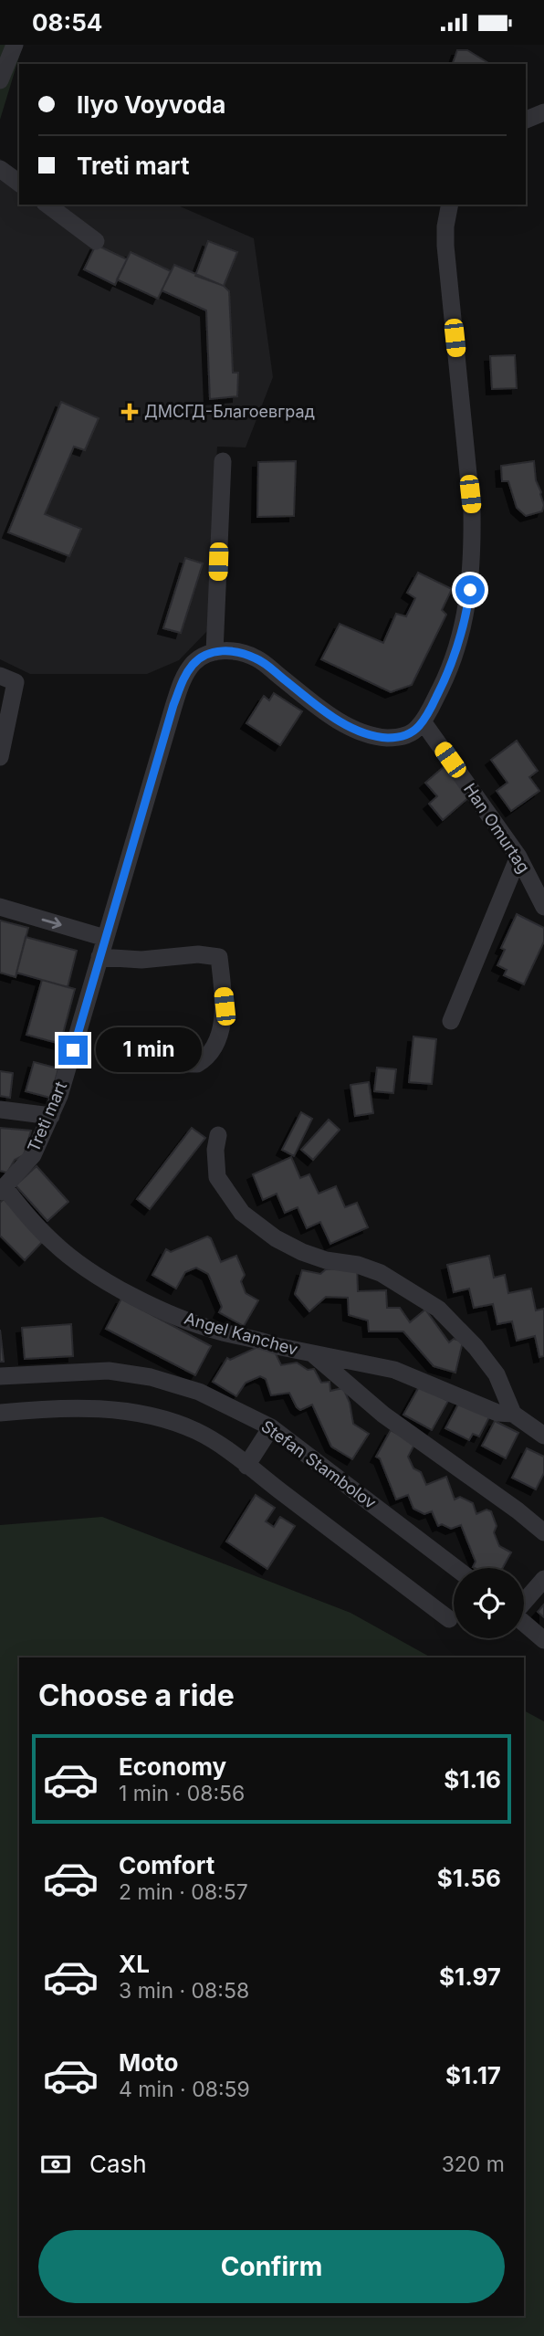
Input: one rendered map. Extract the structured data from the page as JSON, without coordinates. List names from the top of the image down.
{
  "streets": {
    "street": [
      "Han Omurtag",
      "Treti mart",
      "Angel Kanchev",
      "Stefan Stambolov"
    ]
  },
  "crossings": [
    ["Treti mart", "Angel Kanchev"]
  ],
  "places": {
    "health": ["ДМСГД-Благоевград"]
  },
  "page": {
    "status": "08:54",
    "banner": ["Ilyo Voyvoda", "Treti mart"],
    "bubble": "1 min",
    "heading": "Choose a ride",
    "list": [
      {
        "name": "Economy",
        "note": "1 min · 08:56",
        "value": "$1.16"
      },
      {
        "name": "Comfort",
        "note": "2 min · 08:57",
        "value": "$1.56"
      },
      {
        "name": "XL",
        "note": "3 min · 08:58",
        "value": "$1.97"
      },
      {
        "name": "Moto",
        "note": "4 min · 08:59",
        "value": "$1.17"
      }
    ],
    "pay": ["Cash", "320 m"],
    "buttons": "Confirm"
  }
}
